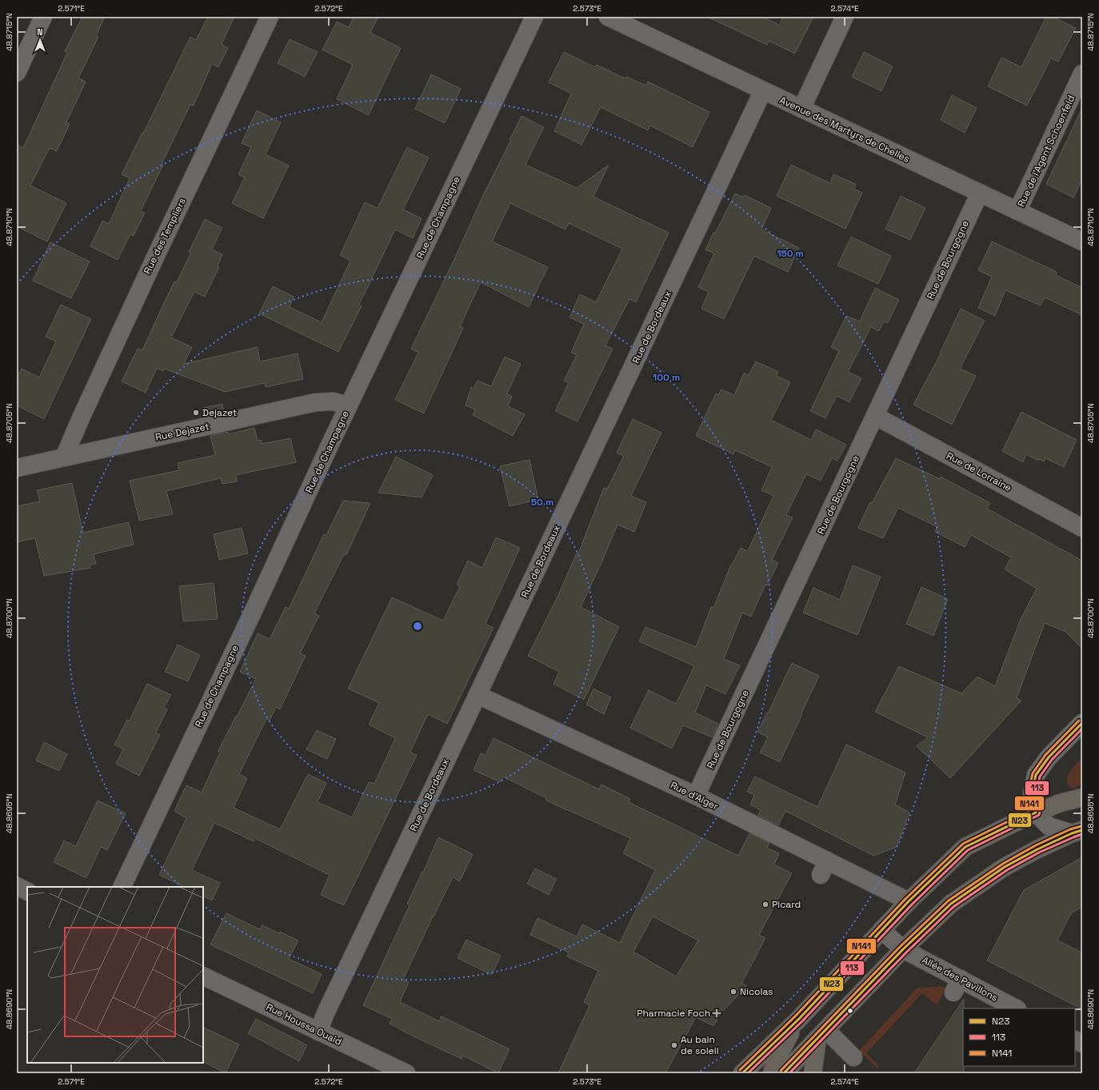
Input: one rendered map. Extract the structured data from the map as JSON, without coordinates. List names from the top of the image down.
{
  "streets": {
    "street": [
      "Avenue des Martyrs de Chelles",
      "Rue de l'Agent Schoenfeld",
      "Rue de Champagne",
      "Rue des Templiers",
      "Rue de Bourgogne",
      "Rue de Bordeaux",
      "Rue Dejazet",
      "Rue de Lorraine",
      "Rue d'Alger",
      "Allée des Pavillons",
      "Rue Houssa Ouaid"
    ]
  },
  "crossings": [
    ["Avenue des Martyrs de Chelles", "Rue de l'Agent Schoenfeld"],
    ["Avenue des Martyrs de Chelles", "Rue de Bourgogne"],
    ["Avenue des Martyrs de Chelles", "Rue de Bordeaux"],
    ["Rue de Champagne", "Rue Dejazet"],
    ["Rue des Templiers", "Rue Dejazet"],
    ["Rue de Bourgogne", "Rue de Lorraine"],
    ["Rue de Bourgogne", "Rue d'Alger"],
    ["Rue de Bordeaux", "Rue d'Alger"],
    ["Rue de Bordeaux", "Rue Houssa Ouaid"]
  ],
  "places": {
    "other": [
      "Dejazet",
      "Picard",
      "Nicolas",
      "Au bain de soleil"
    ],
    "health": ["Pharmacie Foch"]
  },
  "lines": ["transit line N141", "transit line N23", "transit line 113"],
  "legend": ["N23", "113", "N141"],
  "north": "top",
  "coordinates": [
    "2.571°E",
    "2.572°E",
    "2.573°E",
    "2.574°E",
    "48.8715°N",
    "48.8710°N",
    "48.8705°N",
    "48.8700°N",
    "48.8695°N",
    "48.8690°N"
  ],
  "rings": ["150 m", "100 m", "50 m"]
}
